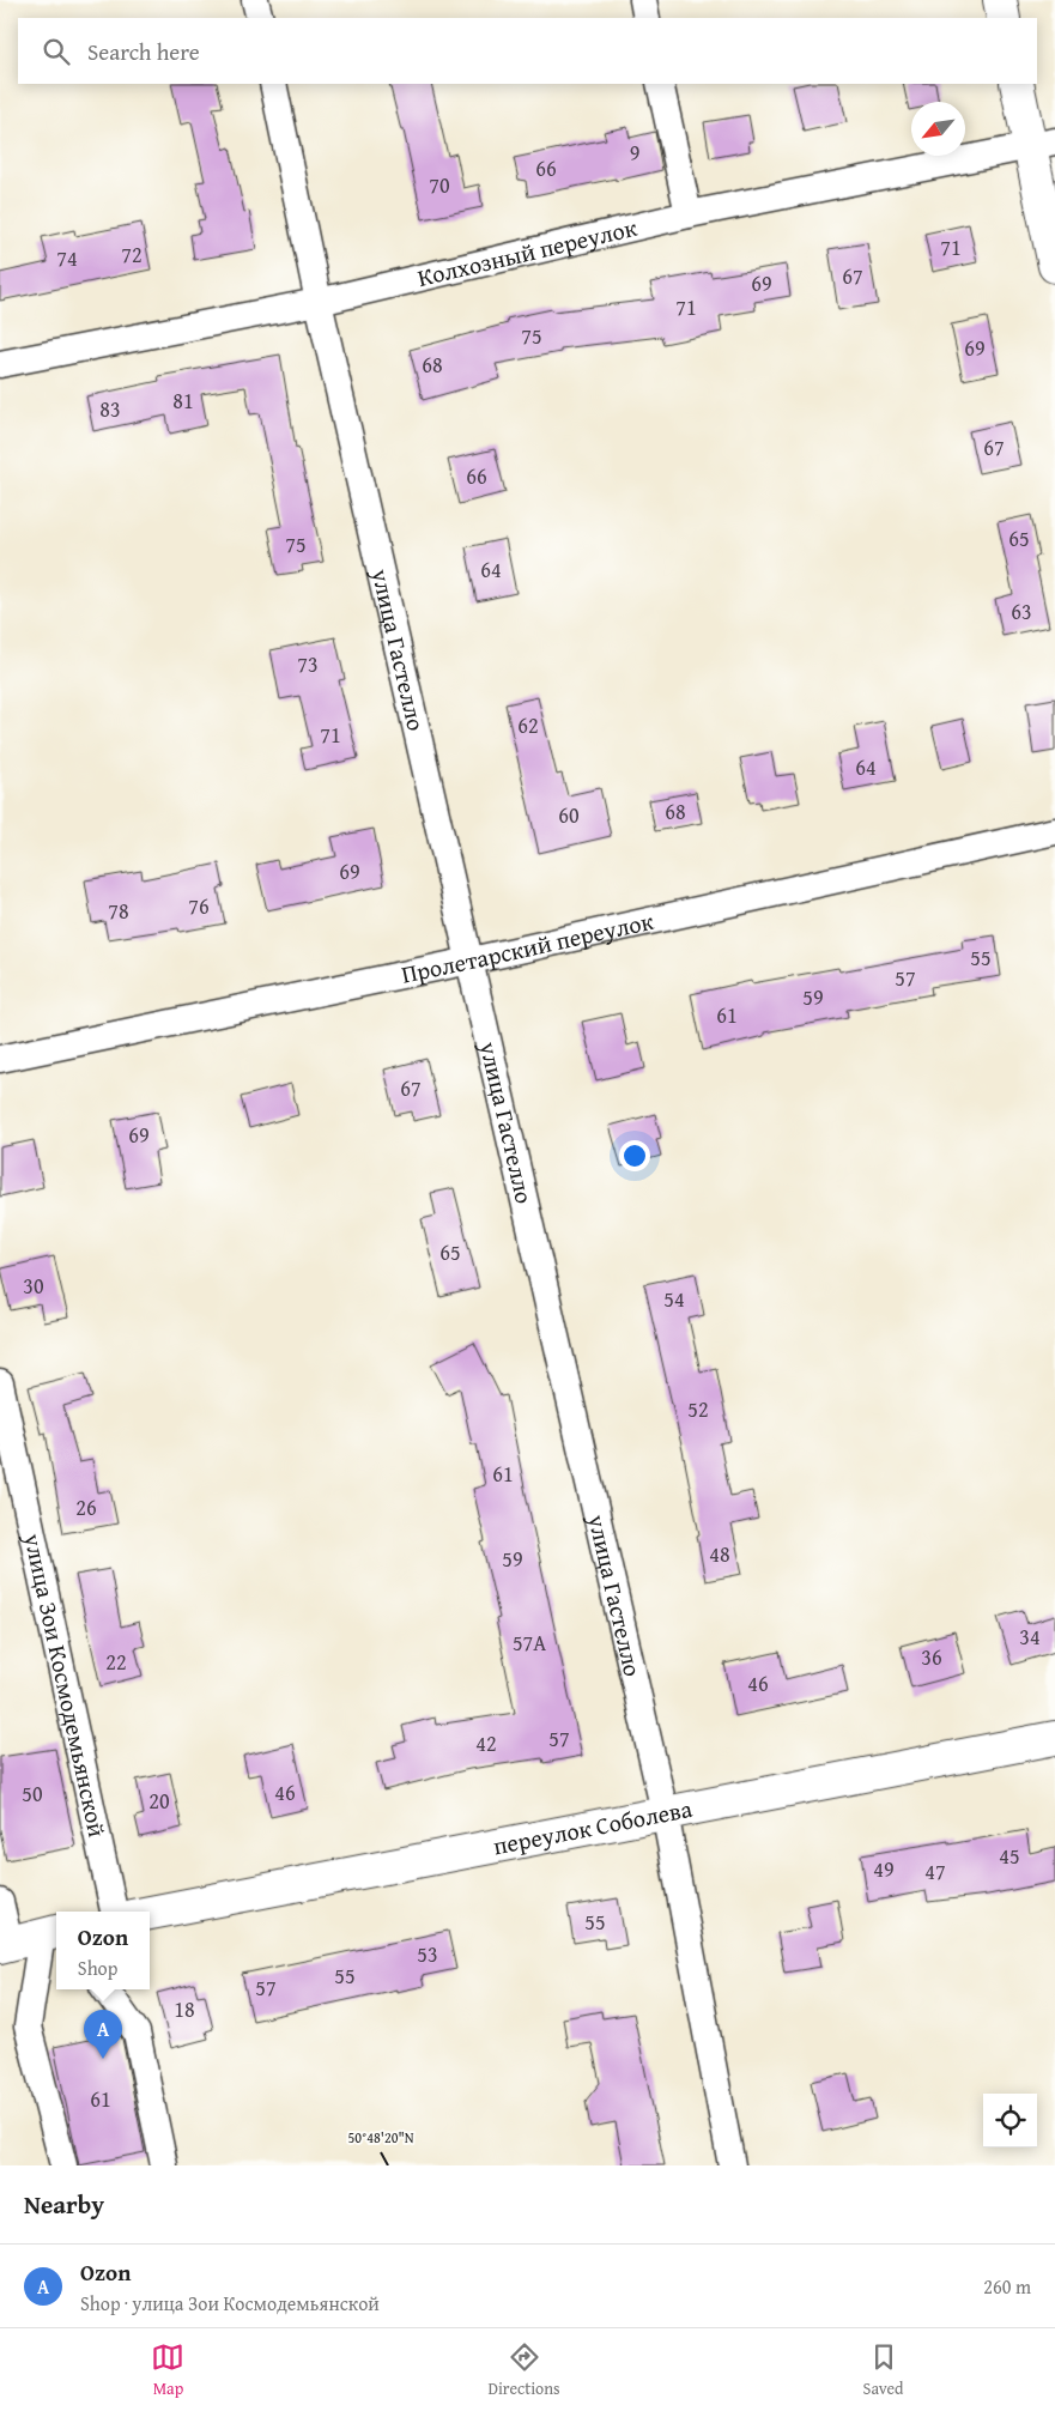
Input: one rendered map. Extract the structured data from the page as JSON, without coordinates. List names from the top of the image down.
{
  "streets": {
    "main road": ["переулок Соболева"],
    "street": [
      "Колхозный переулок",
      "улица Гастелло",
      "Пролетарский переулок",
      "улица Зои Космодемьянской"
    ]
  },
  "crossings": [
    ["Колхозный переулок", "улица Гастелло"],
    ["улица Гастелло", "Пролетарский переулок"],
    ["улица Гастелло", "переулок Соболева"]
  ],
  "house_numbers": [
    "9",
    "66",
    "70",
    "71",
    "72",
    "74",
    "67",
    "69",
    "71",
    "75",
    "69",
    "68",
    "81",
    "83",
    "67",
    "66",
    "65",
    "75",
    "64",
    "63",
    "73",
    "62",
    "71",
    "64",
    "68",
    "60",
    "69",
    "76",
    "78",
    "55",
    "57",
    "59",
    "61",
    "67",
    "69",
    "65",
    "30",
    "54",
    "52",
    "61",
    "26",
    "48",
    "59",
    "34",
    "57А",
    "36",
    "22",
    "46",
    "57",
    "42",
    "46",
    "50",
    "20",
    "45",
    "49",
    "47",
    "55",
    "53",
    "55",
    "57",
    "18",
    "61"
  ],
  "north": "bottom left",
  "page": {
    "search": "Search here",
    "popup": ["Ozon", "Shop"],
    "pins": "A",
    "heading": "Nearby",
    "list": [
      {
        "mark": "A",
        "name": "Ozon",
        "note": "Shop · улица Зои Космодемьянской",
        "value": "260 m"
      }
    ],
    "nav": ["Map", "Directions", "Saved"]
  },
  "coordinates": ["50°48'20\"N"]
}
